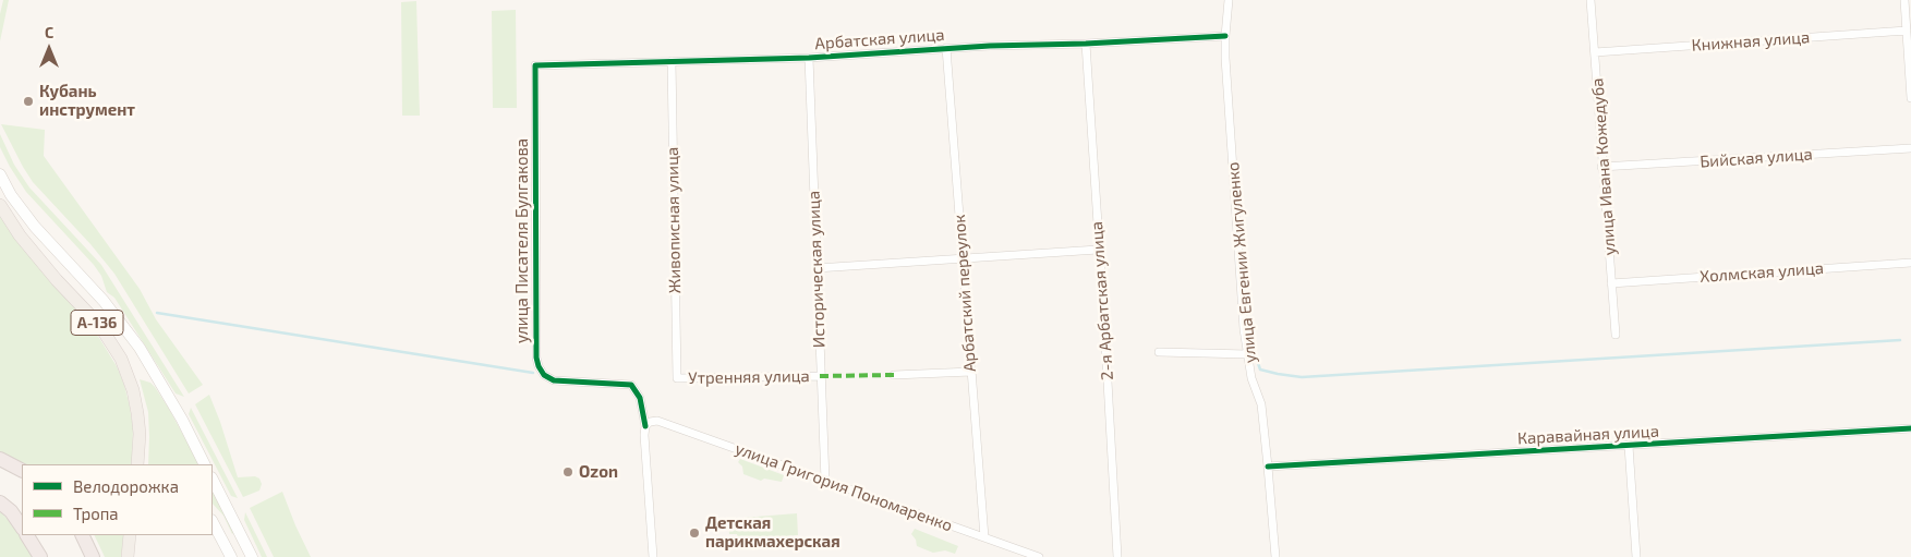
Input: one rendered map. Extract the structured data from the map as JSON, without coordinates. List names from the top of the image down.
{
  "streets": {
    "main road": ["А-136"],
    "street": [
      "Арбатская улица",
      "Книжная улица",
      "Бийская улица",
      "улица Ивана Кожедуба",
      "Живописная улица",
      "улица Писателя Булгакова",
      "улица Евгении Жигуленко",
      "Историческая улица",
      "Холмская улица",
      "Арбатский переулок",
      "2-я Арбатская улица",
      "Утренняя улица",
      "Каравайная улица",
      "улица Григория Пономаренко"
    ]
  },
  "crossings": [
    ["Арбатская улица", "Живописная улица"],
    ["Арбатская улица", "улица Писателя Булгакова"],
    ["Арбатская улица", "улица Евгении Жигуленко"],
    ["Арбатская улица", "Историческая улица"],
    ["Арбатская улица", "Арбатский переулок"],
    ["Арбатская улица", "2-я Арбатская улица"],
    ["Книжная улица", "улица Ивана Кожедуба"],
    ["Бийская улица", "улица Ивана Кожедуба"],
    ["улица Ивана Кожедуба", "Холмская улица"],
    ["Живописная улица", "Утренняя улица"],
    ["улица Писателя Булгакова", "улица Григория Пономаренко"],
    ["улица Евгении Жигуленко", "Каравайная улица"],
    ["Историческая улица", "Утренняя улица"],
    ["Историческая улица", "улица Григория Пономаренко"],
    ["Арбатский переулок", "улица Григория Пономаренко"]
  ],
  "places": ["Кубань инструмент", "Ozon", "Детская парикмахерская"],
  "legend": ["Велодорожка", "Тропа"],
  "north": "top"
}
